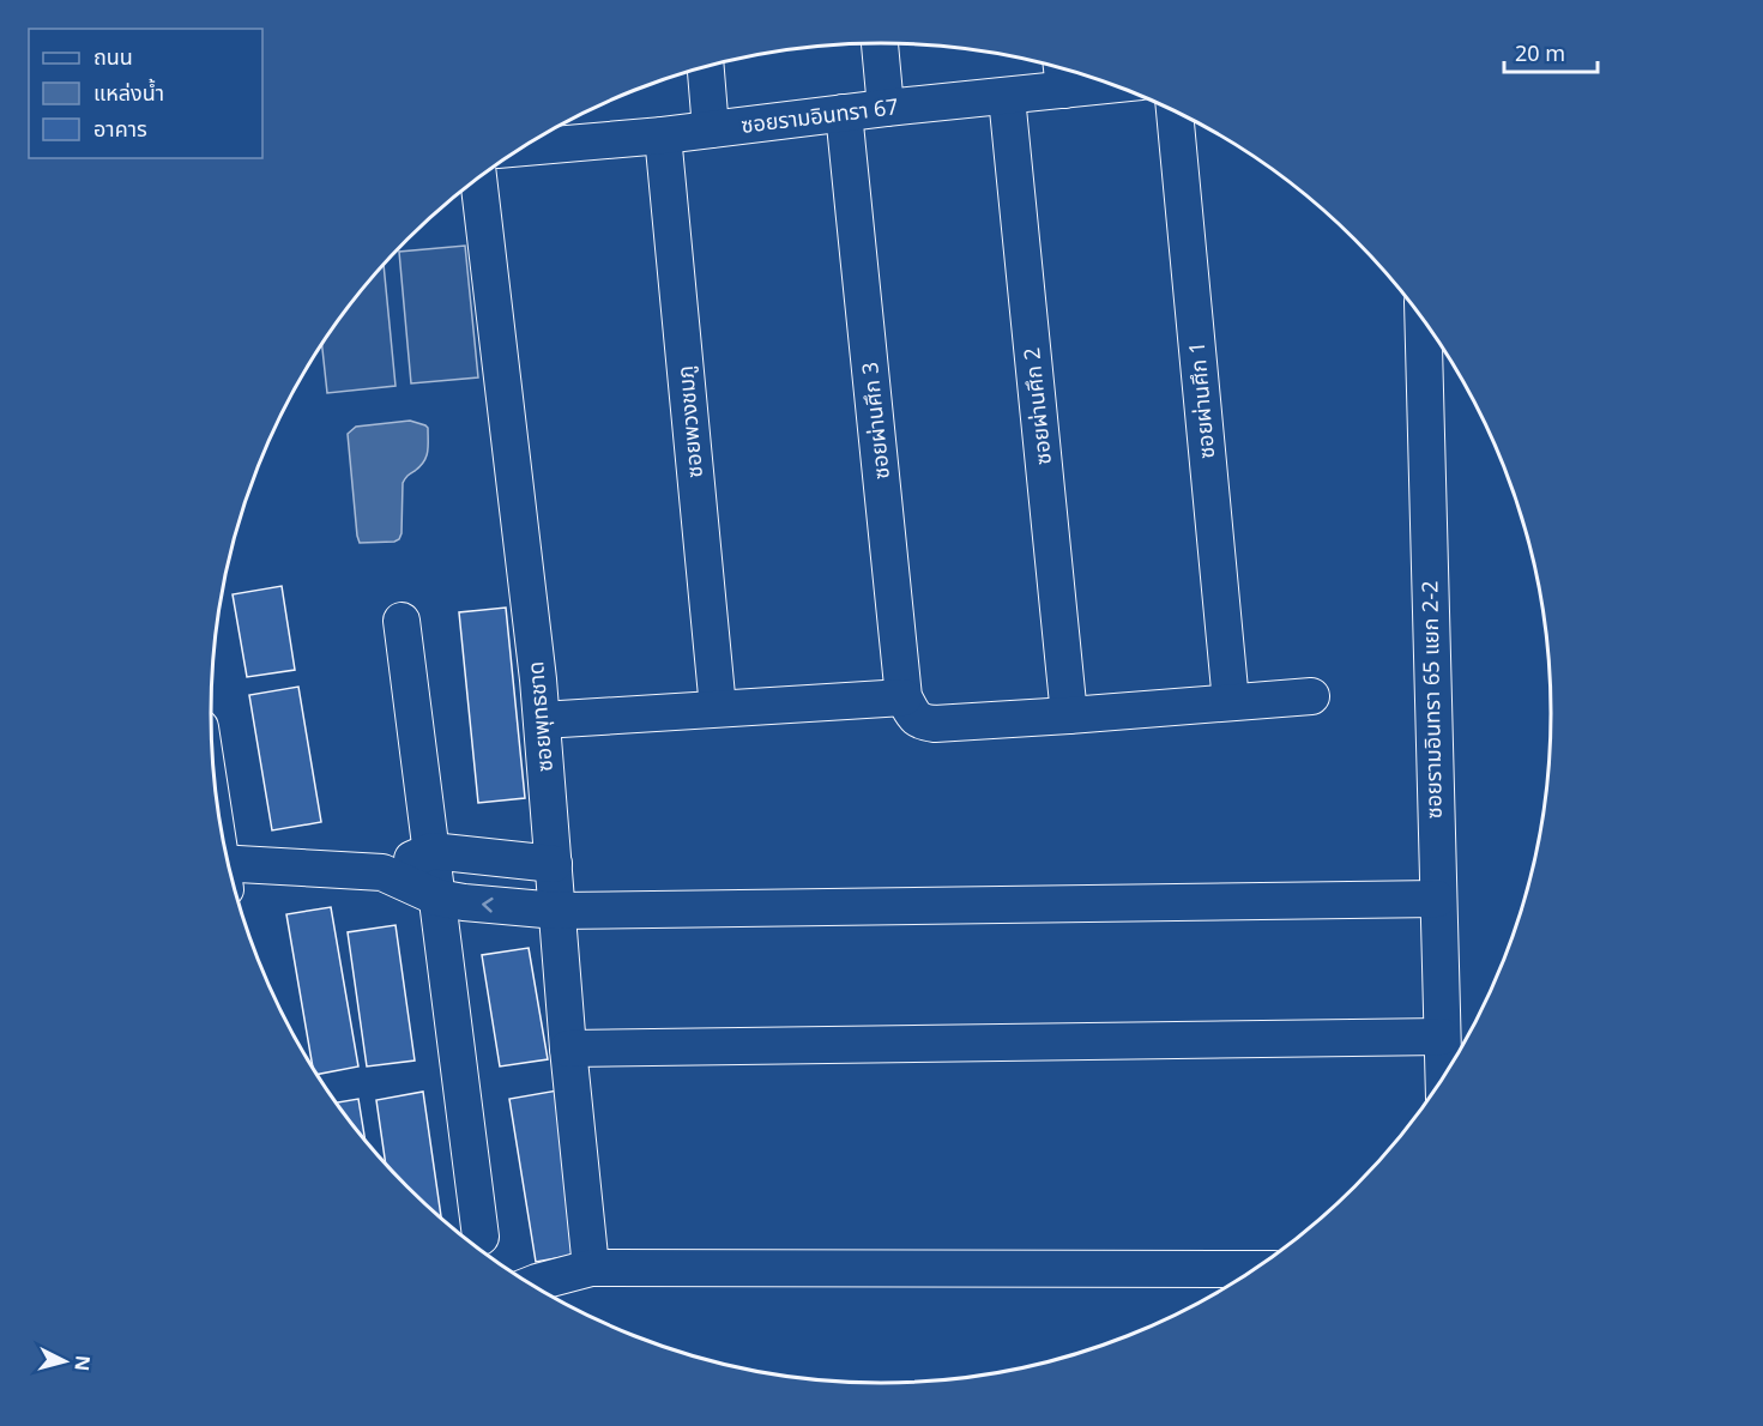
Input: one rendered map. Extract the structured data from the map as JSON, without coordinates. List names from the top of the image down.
{
  "streets": {
    "street": [
      "ซอยรามอินทรา 67",
      "ซอยผ่านศึก 1",
      "ซอยผ่านศึก 2",
      "ซอยผ่านศึก 3",
      "ซอยพวงชมภู",
      "ซอยรามอินทรา 65 แยก 2-2",
      "ซอยพุทธชาด"
    ]
  },
  "crossings": [
    ["ซอยรามอินทรา 67", "ซอยผ่านศึก 2"],
    ["ซอยรามอินทรา 67", "ซอยผ่านศึก 3"],
    ["ซอยรามอินทรา 67", "ซอยพวงชมภู"]
  ],
  "legend": ["ถนน", "แหล่งน้ำ", "อาคาร"],
  "scale_bar": "20 m",
  "north": "right"
}
